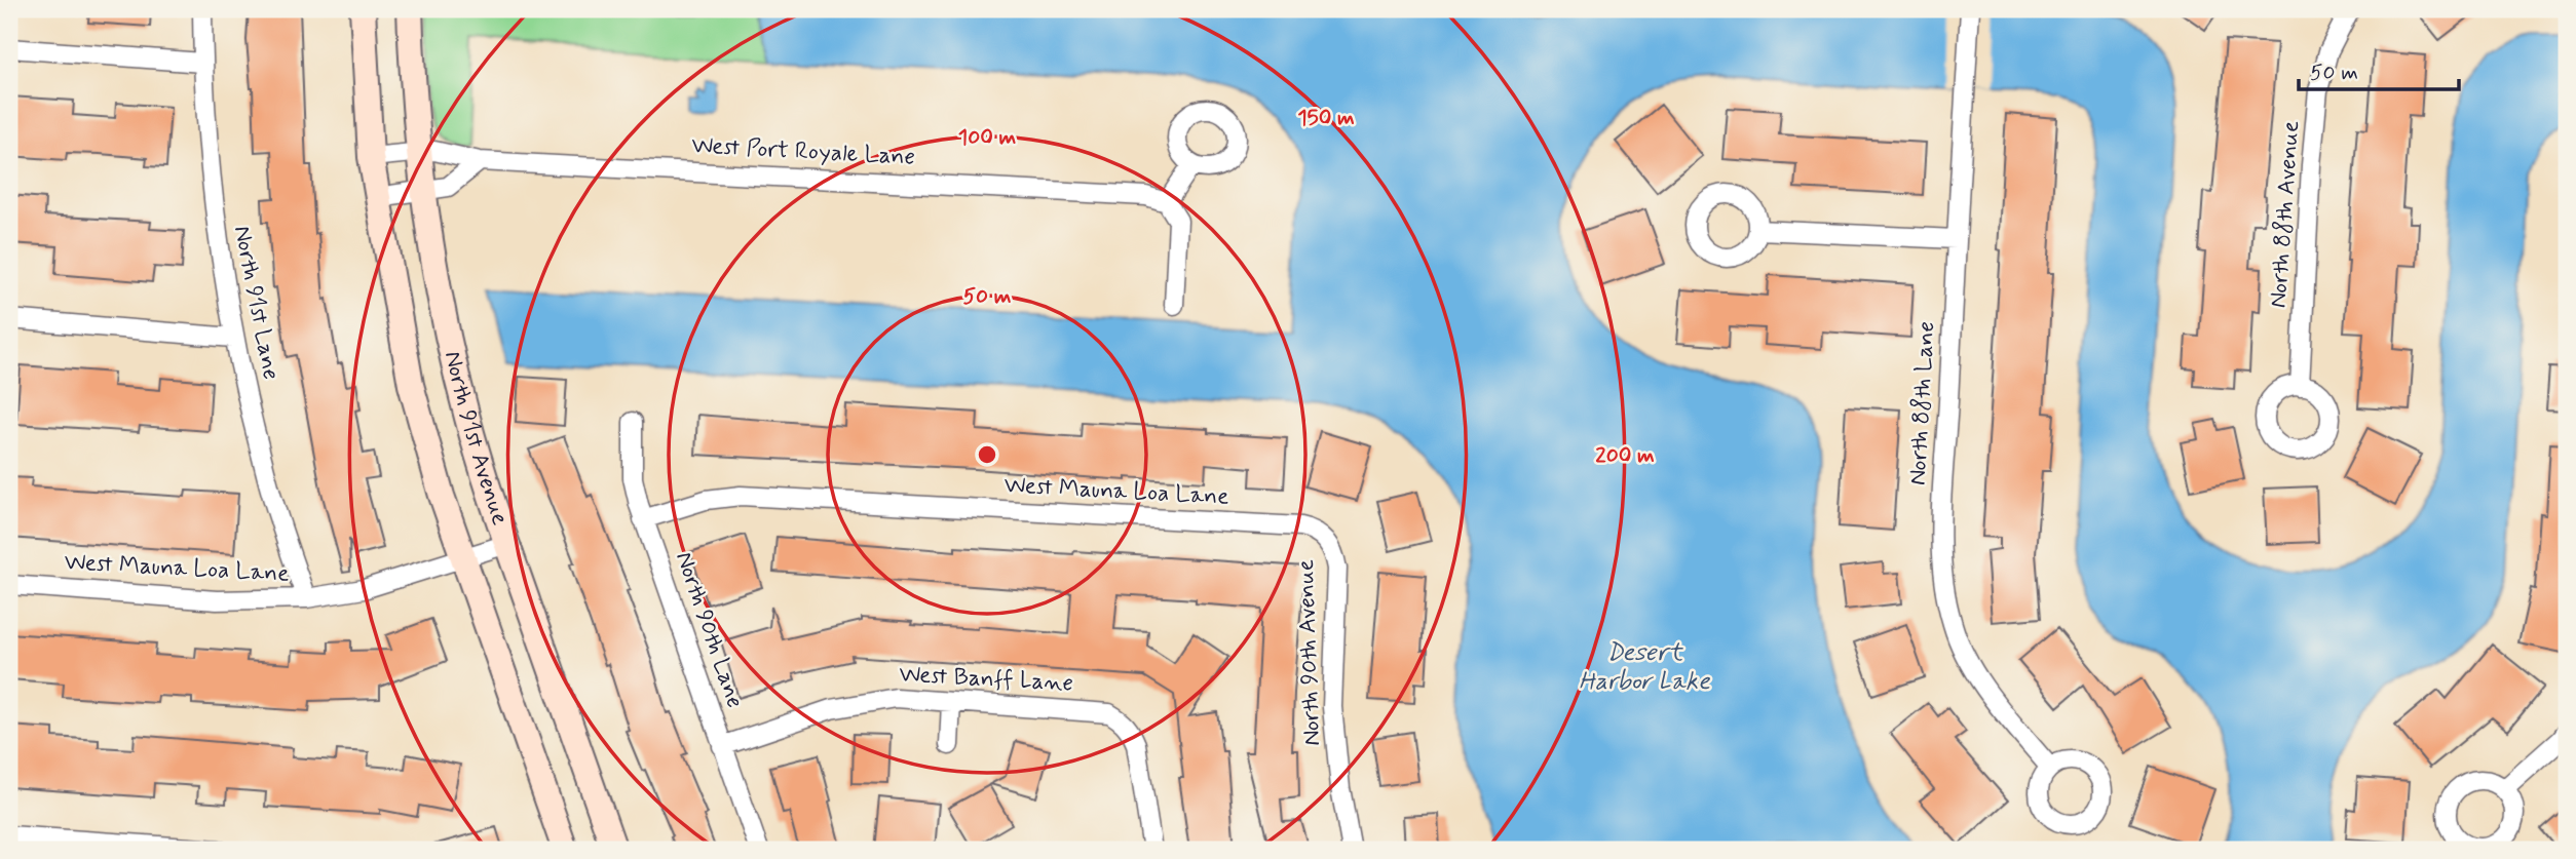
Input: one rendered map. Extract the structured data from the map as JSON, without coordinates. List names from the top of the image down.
{
  "streets": {
    "main road": ["North 91st Avenue"],
    "street": [
      "West Port Royale Lane",
      "North 88th Avenue",
      "North 91st Lane",
      "North 88th Lane",
      "West Mauna Loa Lane",
      "North 90th Lane",
      "North 90th Avenue",
      "West Banff Lane"
    ]
  },
  "crossings": [
    ["West Port Royale Lane", "North 91st Avenue"],
    ["North 91st Lane", "West Mauna Loa Lane"],
    ["North 91st Avenue", "West Mauna Loa Lane"],
    ["West Mauna Loa Lane", "North 90th Lane"],
    ["West Mauna Loa Lane", "North 90th Avenue"],
    ["North 90th Lane", "West Banff Lane"]
  ],
  "water": ["Desert Harbor Lake"],
  "scale_bar": "50 m",
  "rings": [
    "150 m",
    "100 m",
    "50 m",
    "200 m"
  ]
}
